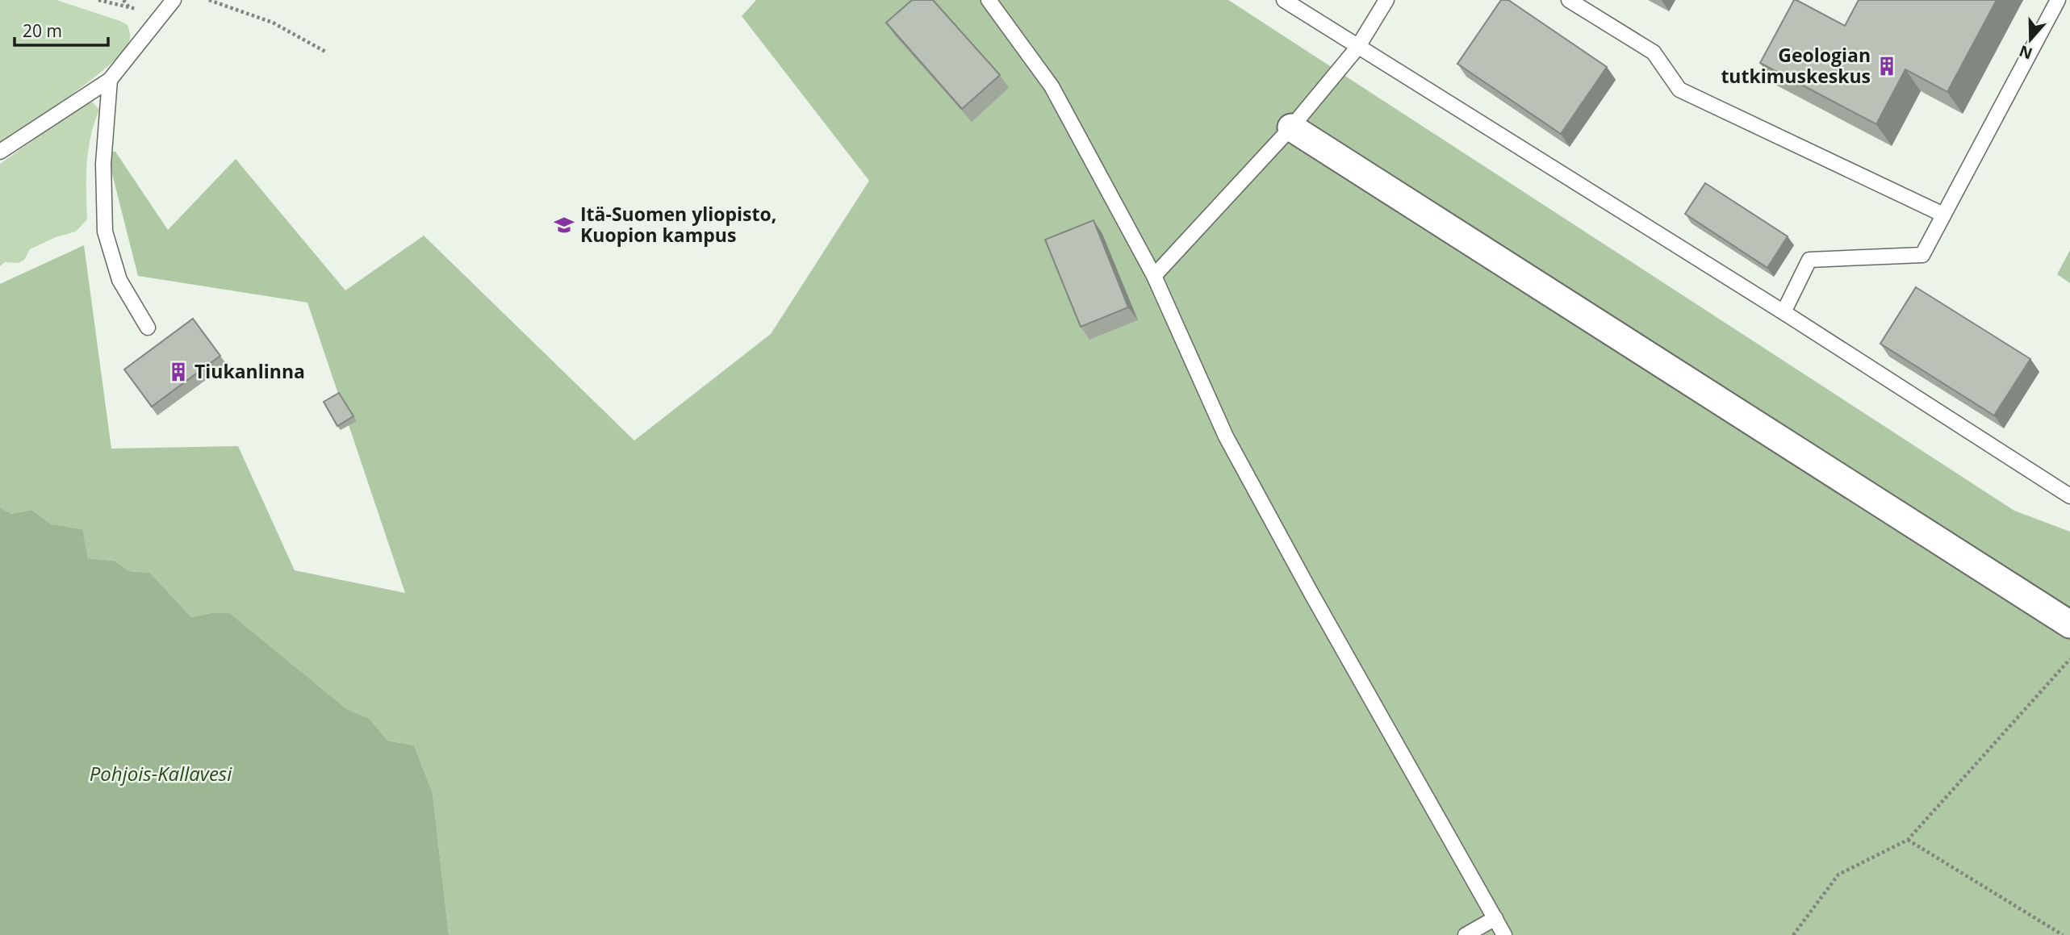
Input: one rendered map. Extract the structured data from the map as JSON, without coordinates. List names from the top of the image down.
{
  "water": ["Pohjois-Kallavesi"],
  "places": {
    "building": ["Geologian tutkimuskeskus", "Tiukanlinna"],
    "school or university": ["Itä-Suomen yliopisto, Kuopion kampus"]
  },
  "scale_bar": "20 m",
  "north": "bottom"
}
